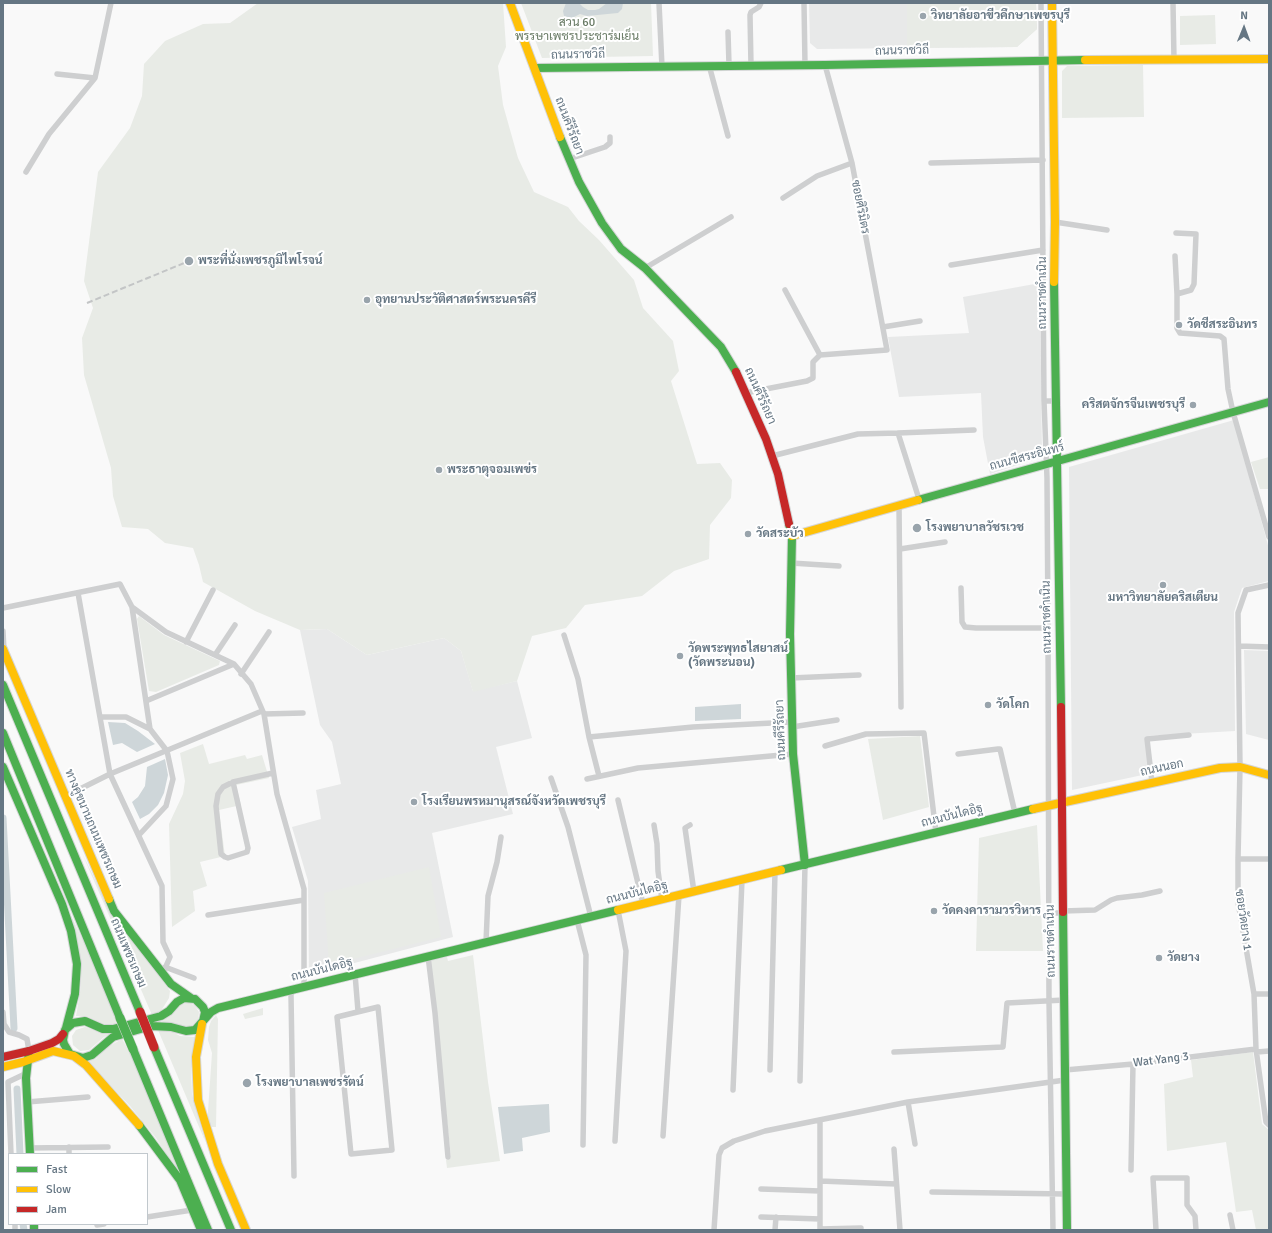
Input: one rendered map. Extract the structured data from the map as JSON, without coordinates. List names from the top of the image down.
{
  "streets": {
    "main road": [
      "ถนนราชวิถี",
      "ถนนคีรีรัถยา",
      "ถนนราชดำเนิน",
      "ถนนขีสระอินทร์",
      "ถนนนอก",
      "ถนนบันไดอิฐ",
      "ทางคู่ขนานถนนเพชรเกษม",
      "ถนนเพชรเกษม"
    ],
    "street": ["ซอยศิริมิตร", "ซอยวัดยาง 1", "Wat Yang 3"]
  },
  "crossings": [
    ["ถนนราชวิถี", "ถนนคีรีรัถยา"],
    ["ถนนราชวิถี", "ซอยศิริมิตร"],
    ["ถนนราชวิถี", "ถนนราชดำเนิน"],
    ["ถนนคีรีรัถยา", "ถนนขีสระอินทร์"],
    ["ถนนคีรีรัถยา", "ถนนบันไดอิฐ"],
    ["ถนนราชดำเนิน", "ถนนขีสระอินทร์"],
    ["ถนนราชดำเนิน", "ถนนนอก"],
    ["ถนนราชดำเนิน", "ถนนบันไดอิฐ"],
    ["ถนนราชดำเนิน", "Wat Yang 3"],
    ["ถนนนอก", "ถนนบันไดอิฐ"],
    ["ถนนนอก", "ซอยวัดยาง 1"],
    ["ซอยวัดยาง 1", "Wat Yang 3"]
  ],
  "parks": ["สวน 60 พรรษาเพชรประชาร่มเย็น"],
  "places": [
    "วิทยาลัยอาขีวคึกษาเพขรบุรี",
    "พระที่นั่งเพชรภูมิไพโรจน์",
    "อุทยานประวัติศาสตร์พระนครคีรี",
    "วัดชีสระอินทร",
    "คริสตจักรจีนเพชรบุรี",
    "พระธาตุจอมเพข่ร",
    "โรงพยาบาลวัชรเวช",
    "วัดสระบัว",
    "มหาวิทยาลัยคริสเตียน",
    "วัดพระพุทธไสยาสน์ (วัดพระนอน)",
    "วัดโคก",
    "โรงเรียนพรหมานุสรณ์จังหวัดเพชรบุรี",
    "วัดคงคารามวรวิหาร",
    "วัดยาง",
    "โรงพยาบาลเพชรรัตน์"
  ],
  "legend": ["Fast", "Slow", "Jam"],
  "north": "top"
}
